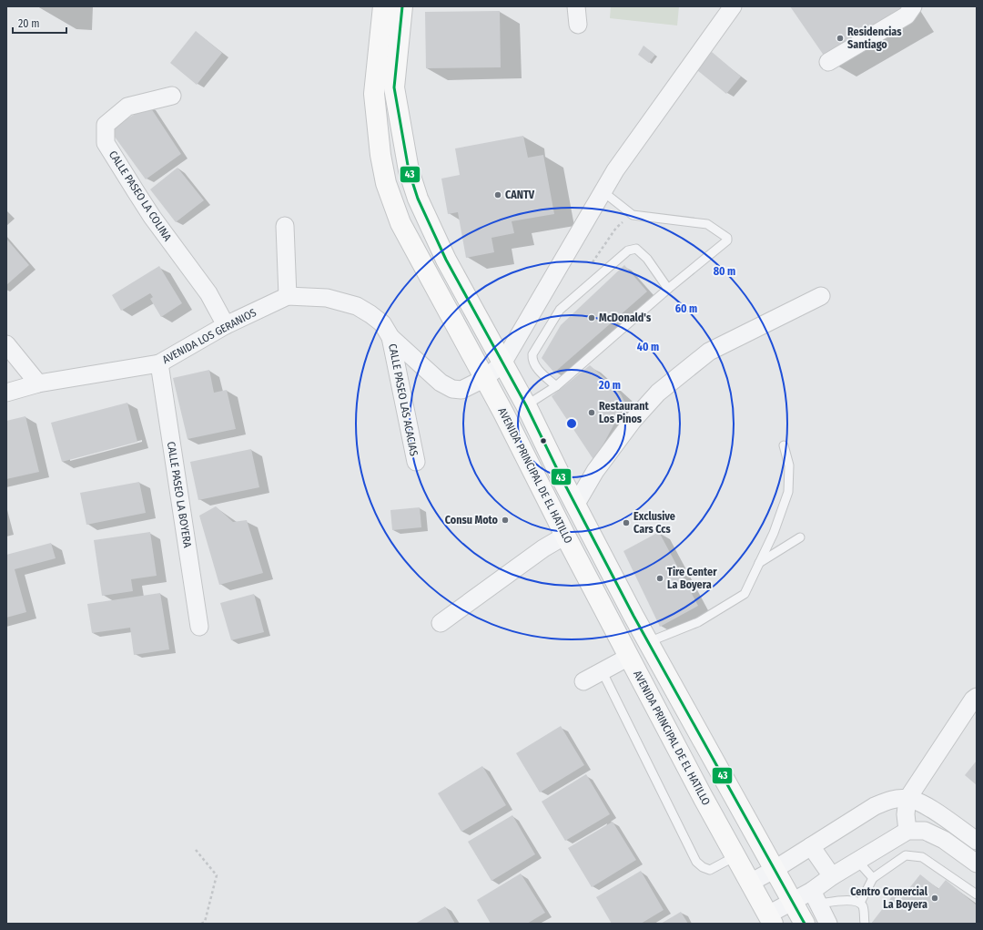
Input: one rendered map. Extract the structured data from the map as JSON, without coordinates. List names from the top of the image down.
{
  "streets": {
    "main road": ["AVENIDA PRINCIPAL DE EL HATILLO"],
    "street": [
      "CALLE PASEO LA COLINA",
      "AVENIDA LOS GERANIOS",
      "CALLE PASEO LAS ACACIAS",
      "CALLE PASEO LA BOYERA"
    ]
  },
  "crossings": [
    ["CALLE PASEO LA COLINA", "AVENIDA LOS GERANIOS"],
    ["AVENIDA LOS GERANIOS", "CALLE PASEO LAS ACACIAS"],
    ["AVENIDA LOS GERANIOS", "AVENIDA PRINCIPAL DE EL HATILLO"],
    ["AVENIDA LOS GERANIOS", "CALLE PASEO LA BOYERA"]
  ],
  "places": [
    "Residencias Santiago",
    "CANTV",
    "McDonald's",
    "Restaurant Los Pinos",
    "Consu Moto",
    "Exclusive Cars Ccs",
    "Tire Center La Boyera",
    "Centro Comercial La Boyera"
  ],
  "lines": ["transit line 43"],
  "scale_bar": "20 m",
  "rings": [
    "80 m",
    "60 m",
    "40 m",
    "20 m"
  ]
}
